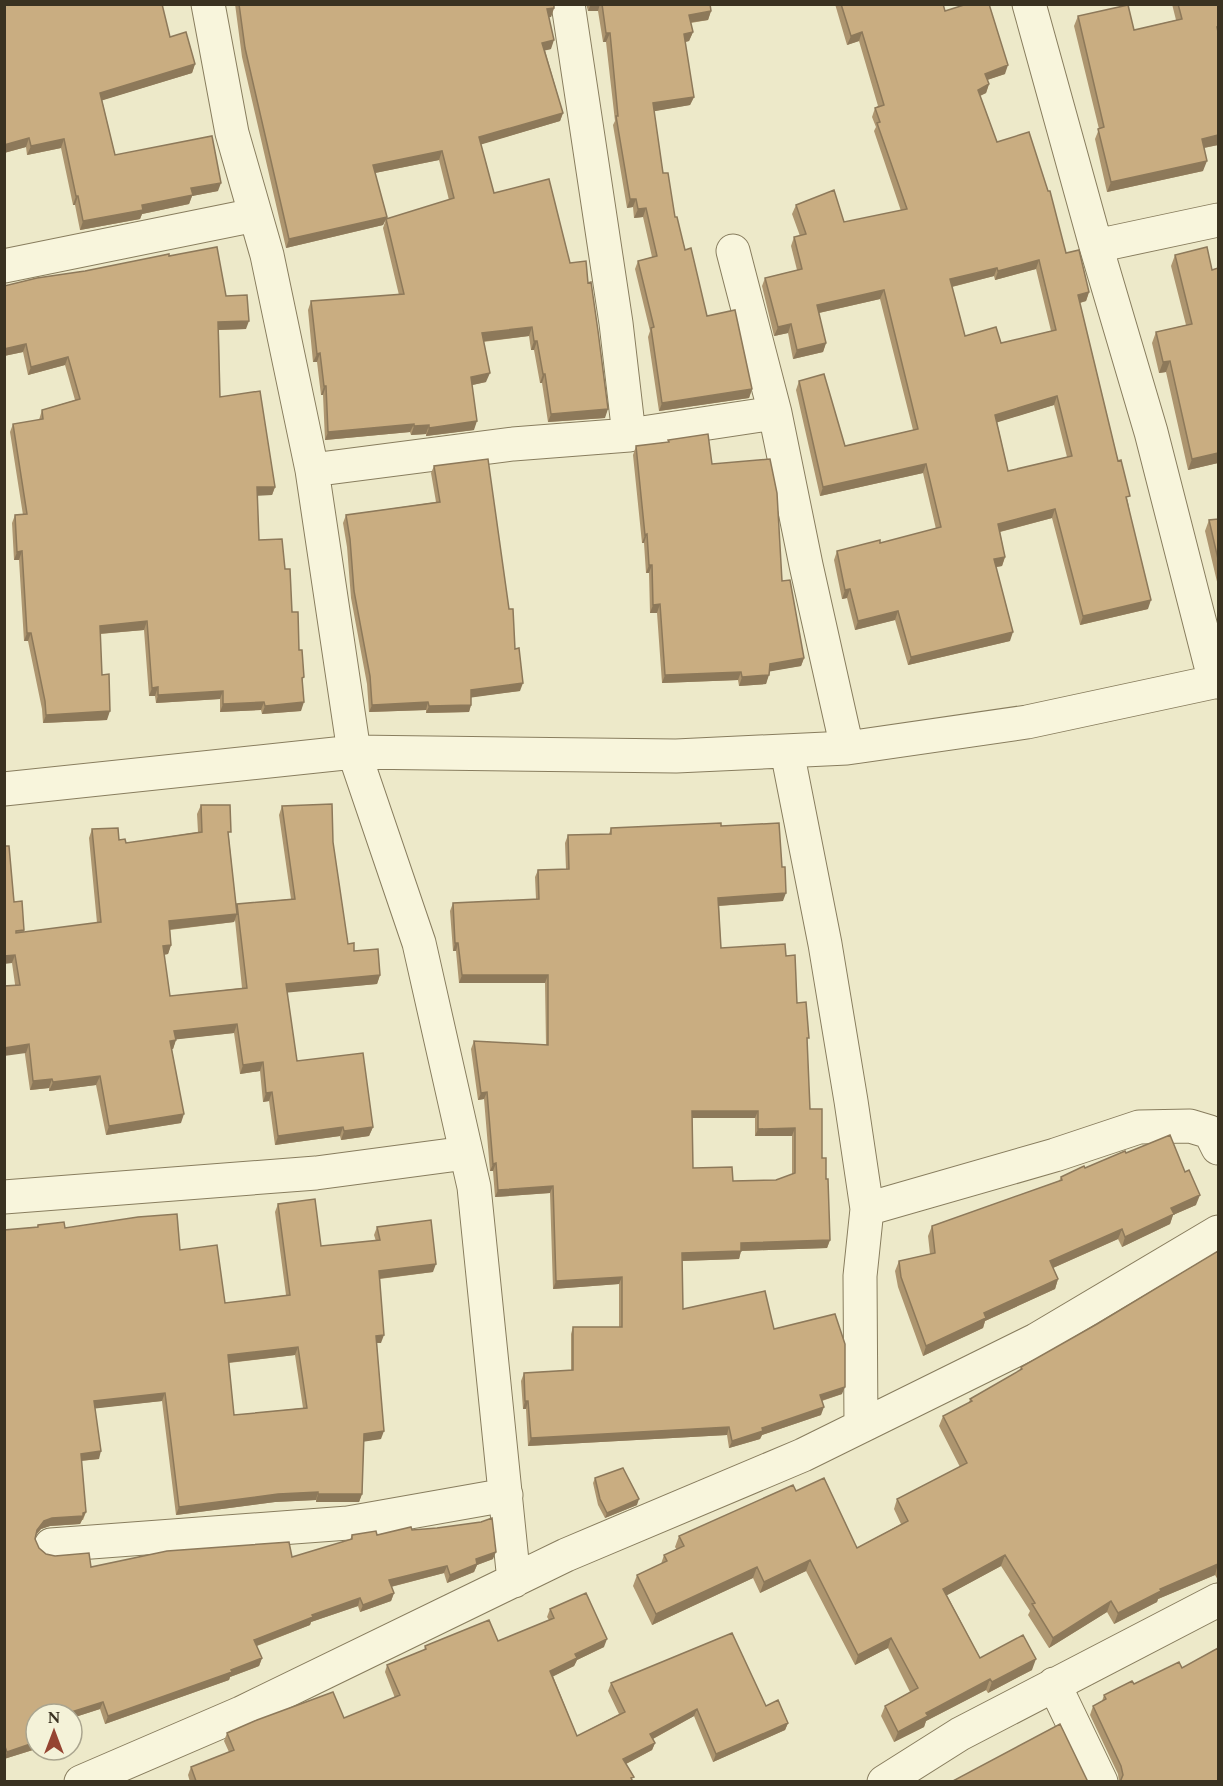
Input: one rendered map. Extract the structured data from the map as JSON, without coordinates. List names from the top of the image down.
{
  "north": "top"
}
